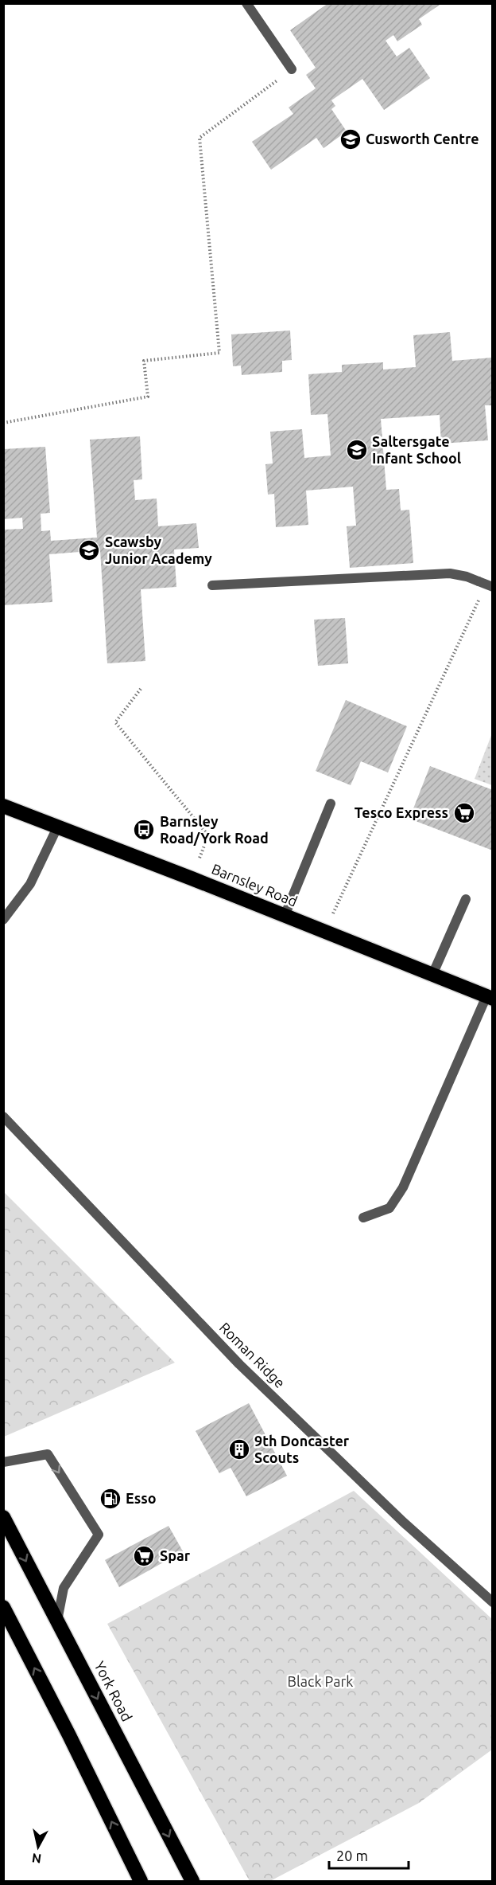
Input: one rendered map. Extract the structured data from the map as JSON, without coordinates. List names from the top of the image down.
{
  "streets": {
    "highway": ["Barnsley Road", "York Road"],
    "street": ["Roman Ridge"]
  },
  "parks": ["Black Park"],
  "places": {
    "school or university": ["Cusworth Centre", "Saltersgate Infant School", "Scawsby Junior Academy"],
    "supermarket": ["Tesco Express", "Spar"],
    "bus stop": ["Barnsley Road/York Road"],
    "building": ["9th Doncaster Scouts"],
    "fuel station": ["Esso"]
  },
  "scale_bar": "20 m",
  "north": "bottom"
}
